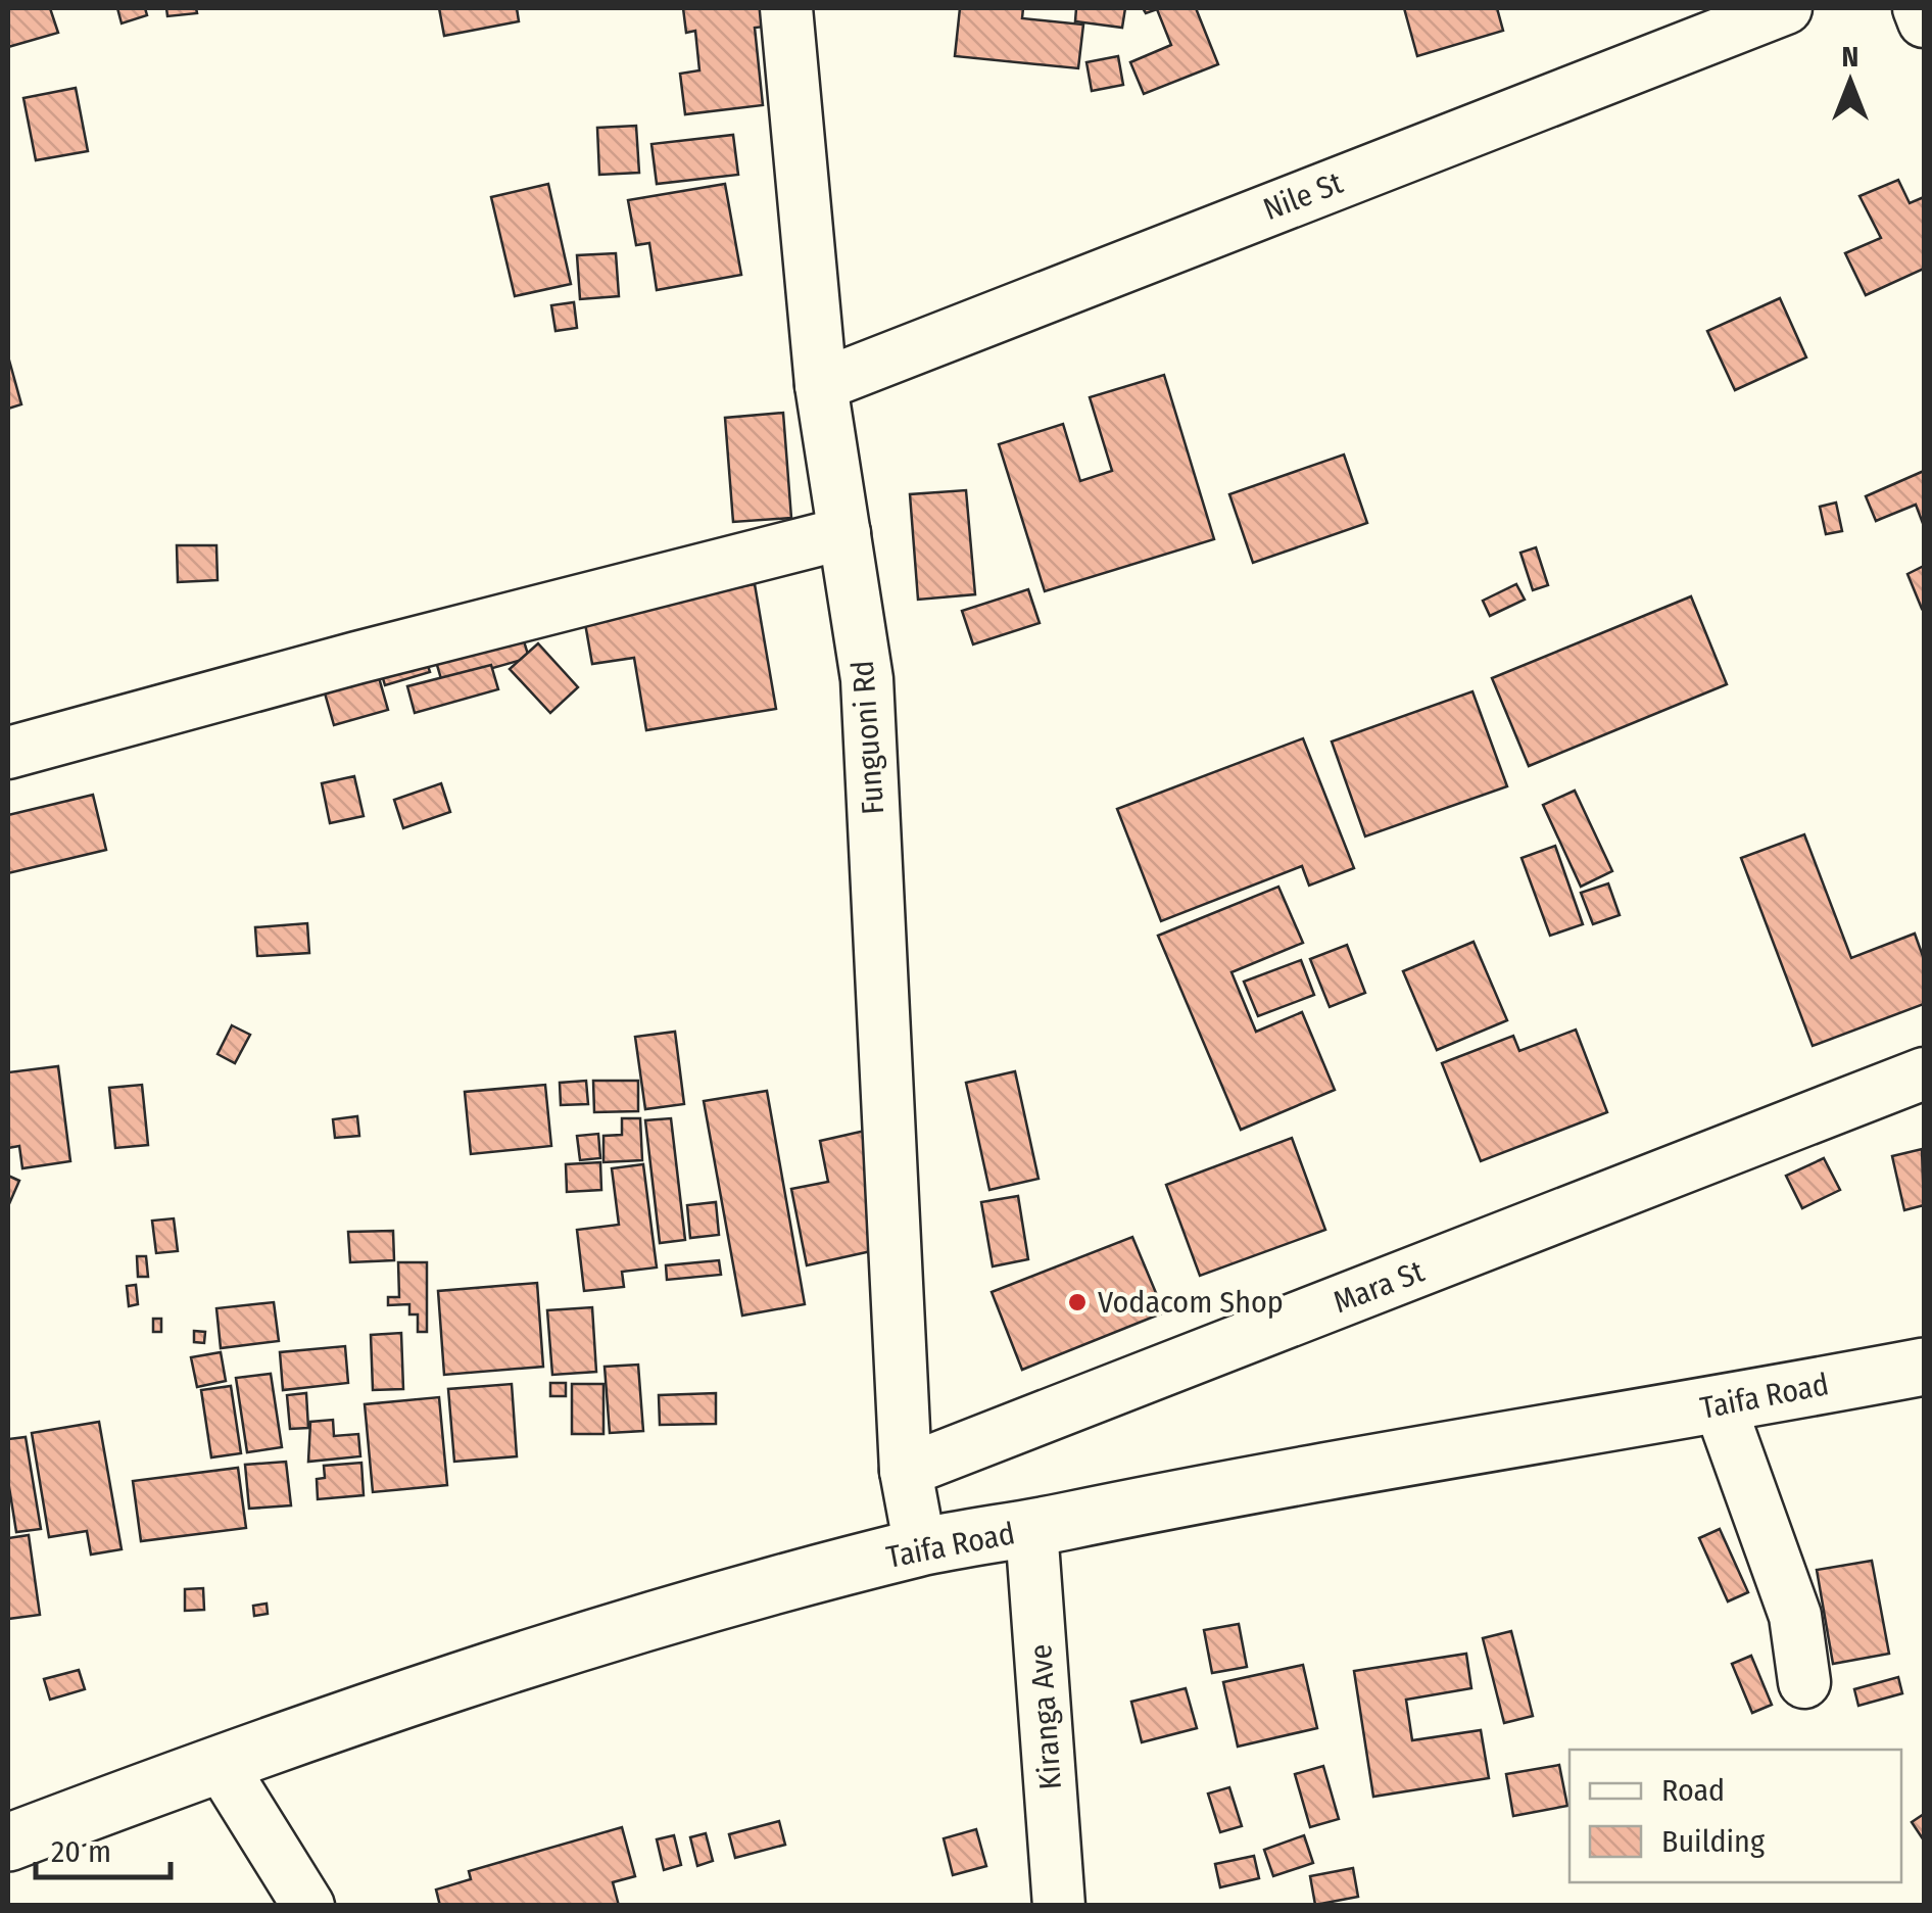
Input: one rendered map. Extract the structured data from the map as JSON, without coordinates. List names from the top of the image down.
{
  "streets": {
    "highway": ["Taifa Road"],
    "street": [
      "Nile St",
      "Funguoni Rd",
      "Mara St",
      "Kiranga Ave"
    ]
  },
  "crossings": [
    ["Nile St", "Funguoni Rd"],
    ["Funguoni Rd", "Mara St"],
    ["Taifa Road", "Kiranga Ave"]
  ],
  "places": ["Vodacom Shop"],
  "legend": ["Road", "Building"],
  "scale_bar": "20 m",
  "north": "top"
}
